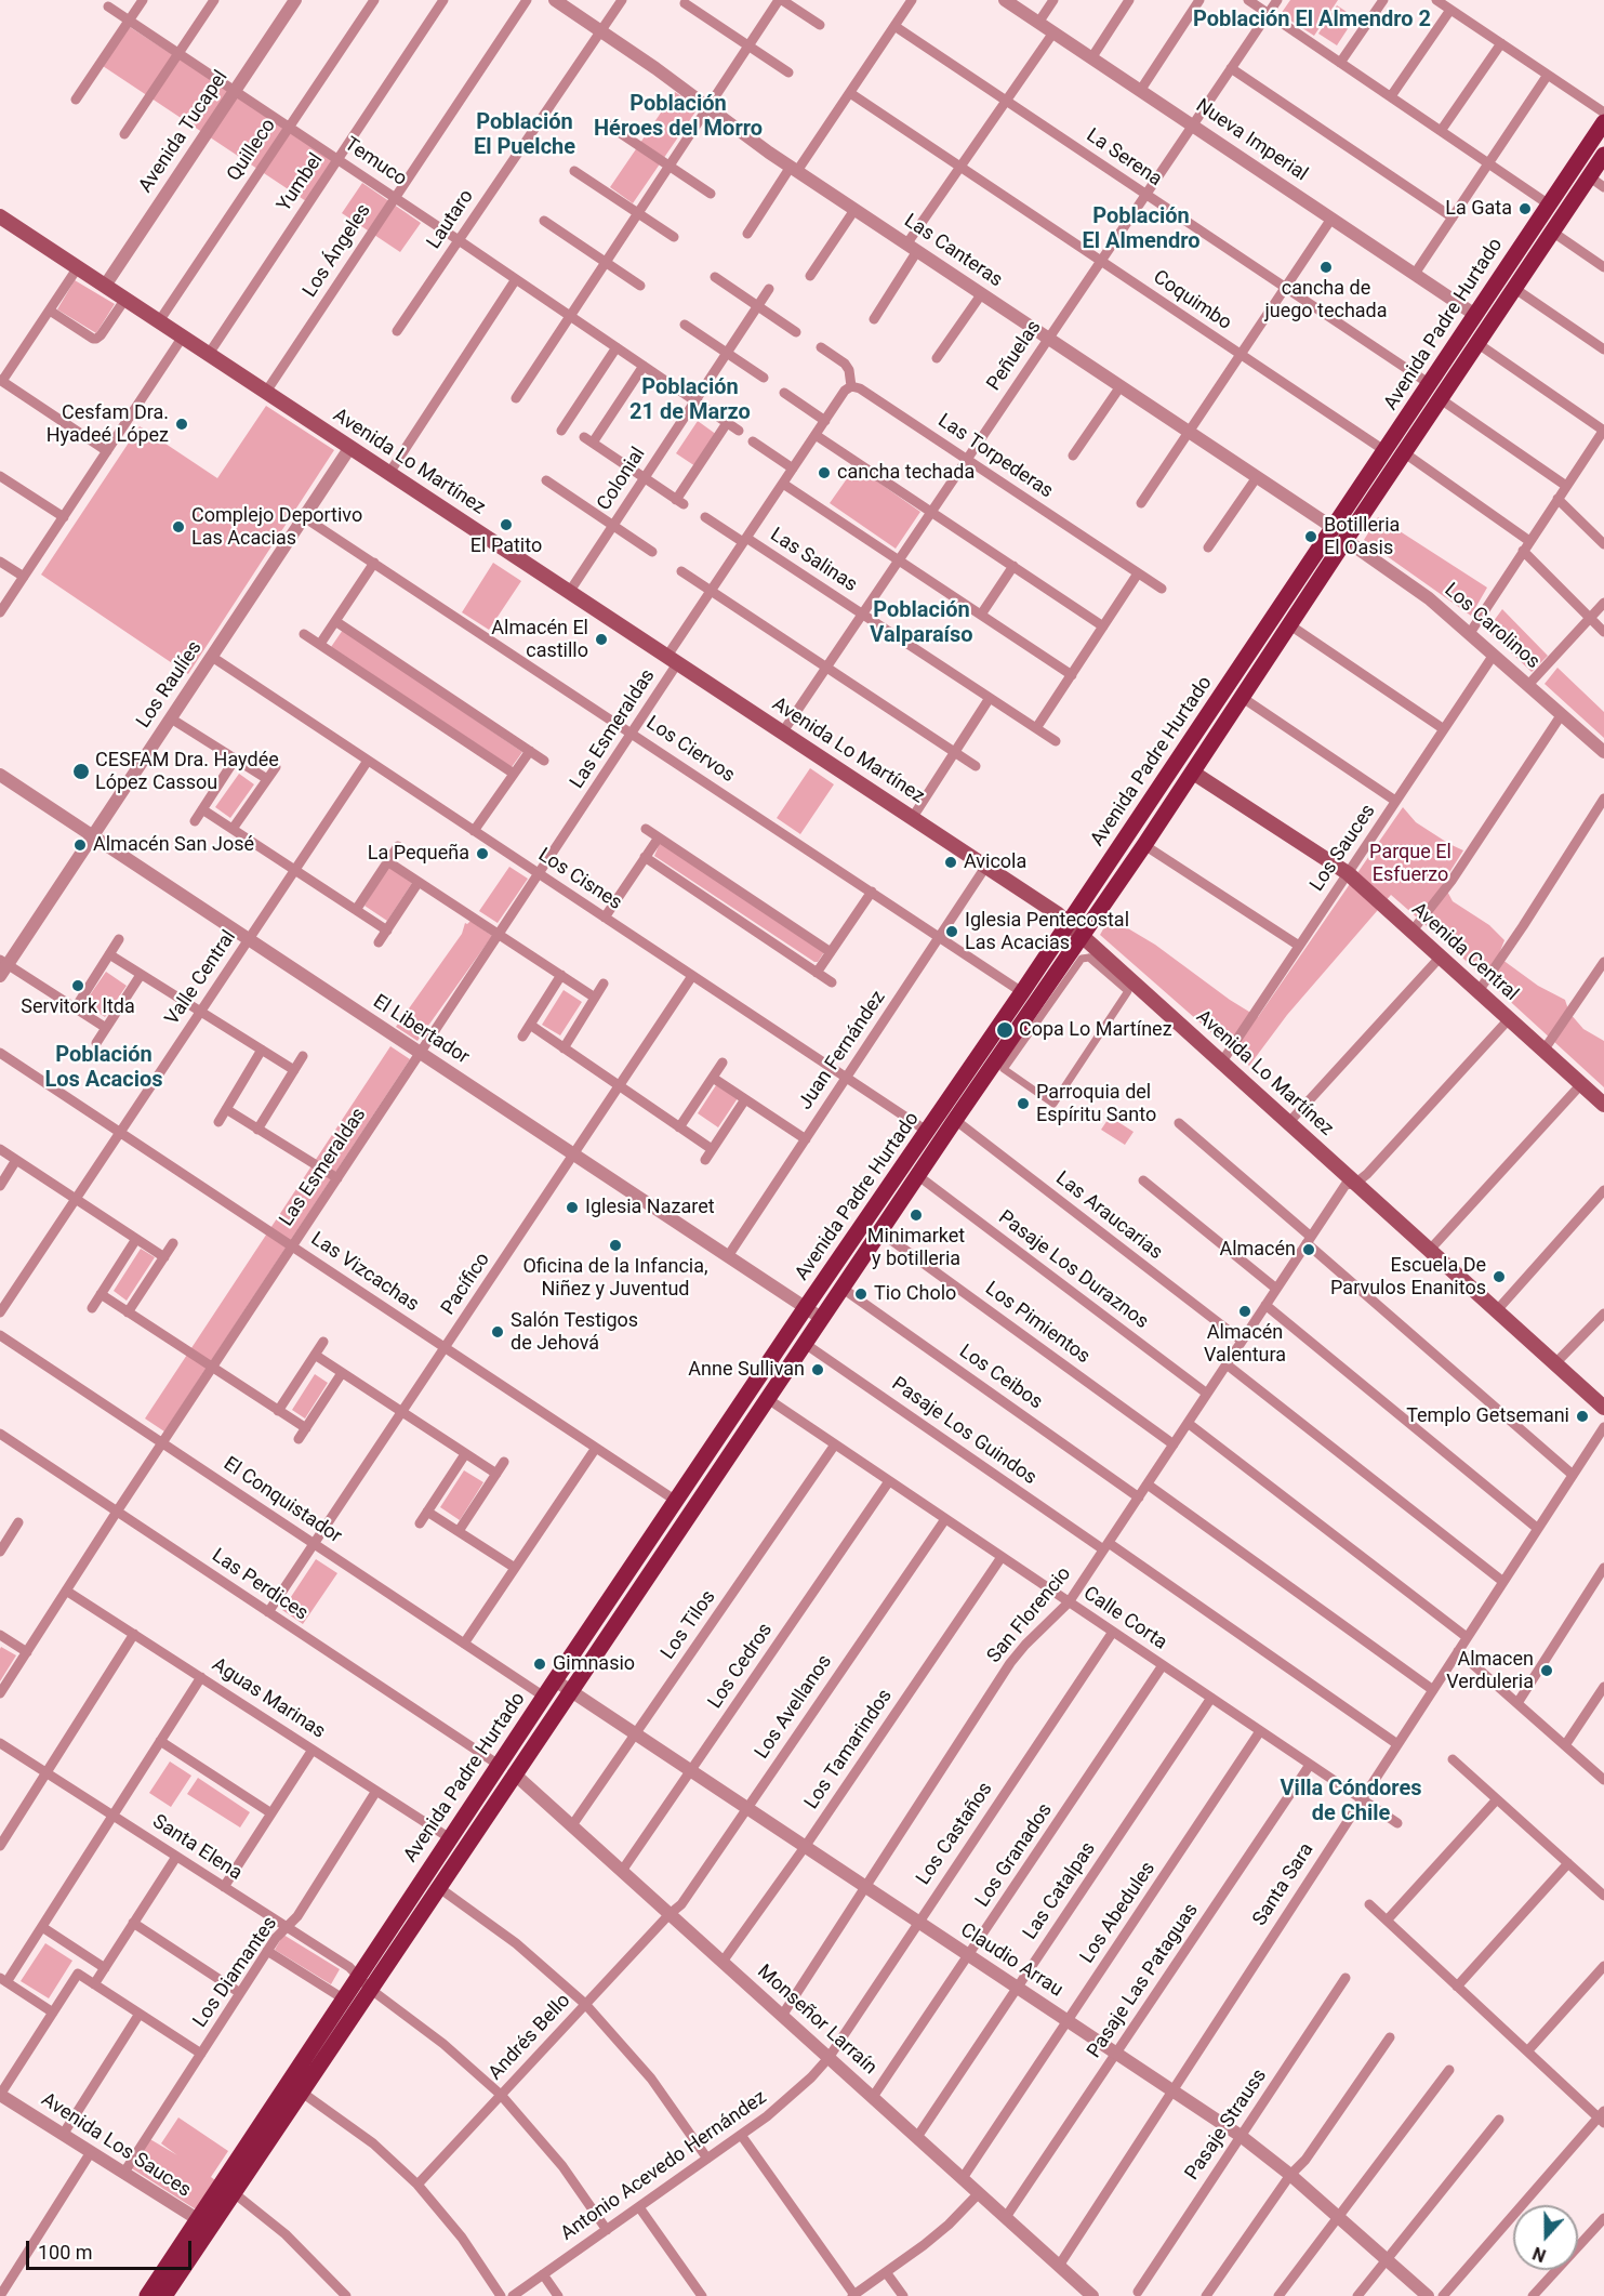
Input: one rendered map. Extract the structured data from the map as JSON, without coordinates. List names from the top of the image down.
{
  "streets": {
    "main road": ["Avenida Padre Hurtado", "Avenida Lo Martínez", "Avenida Central"],
    "street": [
      "Avenida Tucapel",
      "Nueva Imperial",
      "Quilleco",
      "La Serena",
      "Temuco",
      "Yumbel",
      "Lautaro",
      "Los Ángeles",
      "Las Canteras",
      "Coquimbo",
      "Peñuelas",
      "Las Torpederas",
      "Colonial",
      "Las Salinas",
      "Los Carolinos",
      "Los Raulíes",
      "Las Esmeraldas",
      "Los Ciervos",
      "Los Sauces",
      "Los Cisnes",
      "Valle Central",
      "El Libertador",
      "Juan Fernández",
      "Las Araucarias",
      "Pasaje Los Duraznos",
      "Las Vizcachas",
      "Pacífico",
      "Los Pimientos",
      "Los Ceibos",
      "Pasaje Los Guindos",
      "El Conquistador",
      "Las Perdices",
      "San Florencio",
      "Calle Corta",
      "Los Tilos",
      "Los Cedros",
      "Aguas Marinas",
      "Los Avellanos",
      "Los Tamarindos",
      "Los Castaños",
      "Santa Elena",
      "Los Granados",
      "Santa Sara",
      "Las Catalpas",
      "Los Abedules",
      "Claudio Arrau",
      "Los Diamantes",
      "Pasaje Las Pataguas",
      "Monseñor Larraín",
      "Andrés Bello",
      "Pasaje Strauss",
      "Avenida Los Sauces",
      "Antonio Acevedo Hernández"
    ]
  },
  "crossings": [
    ["Avenida Tucapel", "Temuco"],
    ["Avenida Tucapel", "Avenida Lo Martínez"],
    ["Nueva Imperial", "Avenida Padre Hurtado"],
    ["Nueva Imperial", "Peñuelas"],
    ["Quilleco", "Temuco"],
    ["Quilleco", "Avenida Lo Martínez"],
    ["La Serena", "Avenida Padre Hurtado"],
    ["La Serena", "Peñuelas"],
    ["Temuco", "Yumbel"],
    ["Temuco", "Lautaro"],
    ["Temuco", "Los Ángeles"],
    ["Temuco", "Colonial"],
    ["Yumbel", "Avenida Lo Martínez"],
    ["Lautaro", "Las Canteras"],
    ["Los Ángeles", "Avenida Lo Martínez"],
    ["Las Canteras", "Avenida Padre Hurtado"],
    ["Las Canteras", "Peñuelas"],
    ["Las Canteras", "Los Carolinos"],
    ["Coquimbo", "Avenida Padre Hurtado"],
    ["Coquimbo", "Peñuelas"],
    ["Avenida Padre Hurtado", "Avenida Lo Martínez"],
    ["Avenida Padre Hurtado", "Los Carolinos"],
    ["Avenida Padre Hurtado", "Los Ciervos"],
    ["Avenida Padre Hurtado", "Los Cisnes"],
    ["Avenida Padre Hurtado", "Avenida Central"],
    ["Avenida Padre Hurtado", "El Libertador"],
    ["Avenida Padre Hurtado", "Las Araucarias"],
    ["Avenida Padre Hurtado", "Pasaje Los Duraznos"],
    ["Avenida Padre Hurtado", "Las Vizcachas"],
    ["Avenida Padre Hurtado", "Los Pimientos"],
    ["Avenida Padre Hurtado", "Los Ceibos"],
    ["Avenida Padre Hurtado", "Pasaje Los Guindos"],
    ["Avenida Padre Hurtado", "El Conquistador"],
    ["Avenida Padre Hurtado", "Las Perdices"],
    ["Avenida Padre Hurtado", "Calle Corta"],
    ["Avenida Padre Hurtado", "Aguas Marinas"],
    ["Avenida Padre Hurtado", "Santa Elena"],
    ["Avenida Padre Hurtado", "Claudio Arrau"],
    ["Avenida Padre Hurtado", "Monseñor Larraín"],
    ["Avenida Padre Hurtado", "Avenida Los Sauces"],
    ["Peñuelas", "Las Torpederas"],
    ["Peñuelas", "Avenida Lo Martínez"],
    ["Peñuelas", "Las Salinas"],
    ["Las Torpederas", "Las Esmeraldas"],
    ["Avenida Lo Martínez", "Colonial"],
    ["Avenida Lo Martínez", "Los Raulíes"],
    ["Avenida Lo Martínez", "Las Esmeraldas"],
    ["Avenida Lo Martínez", "Los Sauces"],
    ["Avenida Lo Martínez", "Juan Fernández"],
    ["Avenida Lo Martínez", "San Florencio"],
    ["Las Salinas", "Las Esmeraldas"],
    ["Los Carolinos", "Los Sauces"],
    ["Los Raulíes", "Los Ciervos"],
    ["Los Raulíes", "Los Cisnes"],
    ["Los Raulíes", "El Libertador"],
    ["Las Esmeraldas", "Los Ciervos"],
    ["Las Esmeraldas", "Los Cisnes"],
    ["Las Esmeraldas", "El Libertador"],
    ["Las Esmeraldas", "Las Vizcachas"],
    ["Las Esmeraldas", "El Conquistador"],
    ["Las Esmeraldas", "Las Perdices"],
    ["Las Esmeraldas", "Aguas Marinas"],
    ["Los Ciervos", "Juan Fernández"],
    ["Los Sauces", "Avenida Central"],
    ["Los Cisnes", "Valle Central"],
    ["Los Cisnes", "Juan Fernández"],
    ["Los Cisnes", "Pacífico"],
    ["Valle Central", "El Libertador"],
    ["Valle Central", "Las Vizcachas"],
    ["El Libertador", "Juan Fernández"],
    ["El Libertador", "Pacífico"],
    ["Las Araucarias", "San Florencio"],
    ["Pasaje Los Duraznos", "San Florencio"],
    ["Las Vizcachas", "Pacífico"],
    ["Pacífico", "El Conquistador"],
    ["Pacífico", "Las Perdices"],
    ["Los Pimientos", "San Florencio"],
    ["Los Ceibos", "San Florencio"],
    ["Pasaje Los Guindos", "San Florencio"],
    ["Pasaje Los Guindos", "Santa Sara"],
    ["San Florencio", "Calle Corta"],
    ["San Florencio", "Claudio Arrau"],
    ["San Florencio", "Monseñor Larraín"],
    ["Calle Corta", "Los Tilos"],
    ["Calle Corta", "Los Cedros"],
    ["Calle Corta", "Los Avellanos"],
    ["Calle Corta", "Los Tamarindos"],
    ["Calle Corta", "Los Castaños"],
    ["Calle Corta", "Los Granados"],
    ["Calle Corta", "Santa Sara"],
    ["Calle Corta", "Las Catalpas"],
    ["Calle Corta", "Los Abedules"],
    ["Calle Corta", "Pasaje Las Pataguas"],
    ["Los Tilos", "Claudio Arrau"],
    ["Los Tilos", "Monseñor Larraín"],
    ["Los Cedros", "Claudio Arrau"],
    ["Los Cedros", "Monseñor Larraín"],
    ["Aguas Marinas", "Los Diamantes"],
    ["Los Avellanos", "Claudio Arrau"],
    ["Los Avellanos", "Monseñor Larraín"],
    ["Los Avellanos", "Andrés Bello"],
    ["Los Tamarindos", "Claudio Arrau"],
    ["Los Tamarindos", "Monseñor Larraín"],
    ["Los Castaños", "Claudio Arrau"],
    ["Los Castaños", "Monseñor Larraín"],
    ["Los Castaños", "Antonio Acevedo Hernández"],
    ["Santa Elena", "Los Diamantes"],
    ["Santa Elena", "Andrés Bello"],
    ["Santa Elena", "Antonio Acevedo Hernández"],
    ["Los Granados", "Claudio Arrau"],
    ["Los Granados", "Monseñor Larraín"],
    ["Santa Sara", "Claudio Arrau"],
    ["Santa Sara", "Monseñor Larraín"],
    ["Las Catalpas", "Claudio Arrau"],
    ["Las Catalpas", "Monseñor Larraín"],
    ["Los Abedules", "Claudio Arrau"],
    ["Los Abedules", "Monseñor Larraín"],
    ["Claudio Arrau", "Pasaje Las Pataguas"],
    ["Claudio Arrau", "Pasaje Strauss"],
    ["Los Diamantes", "Avenida Los Sauces"],
    ["Pasaje Las Pataguas", "Monseñor Larraín"],
    ["Monseñor Larraín", "Andrés Bello"],
    ["Monseñor Larraín", "Antonio Acevedo Hernández"]
  ],
  "districts": [
    "Población El Almendro 2",
    "Población Héroes del Morro",
    "Población El Puelche",
    "Población El Almendro",
    "Población 21 de Marzo",
    "Población Valparaíso",
    "Población Los Acacios",
    "Villa Cóndores de Chile"
  ],
  "parks": ["Parque El Esfuerzo"],
  "places": [
    "La Gata",
    "cancha de juego techada",
    "Cesfam Dra. Hyadeé López",
    "cancha techada",
    "El Patito",
    "Complejo Deportivo Las Acacias",
    "Botilleria El Oasis",
    "Almacén El castillo",
    "CESFAM Dra. Haydée López Cassou",
    "Almacén San José",
    "La Pequeña",
    "Avicola",
    "Iglesia Pentecostal Las Acacias",
    "Servitork ltda",
    "Copa Lo Martínez",
    "Parroquia del Espíritu Santo",
    "Iglesia Nazaret",
    "Minimarket y botilleria",
    "Oficina de la Infancia, Niñez y Juventud",
    "Almacén",
    "Escuela De Parvulos Enanitos",
    "Tio Cholo",
    "Almacén Valentura",
    "Salón Testigos de Jehová",
    "Anne Sullivan",
    "Templo Getsemani",
    "Gimnasio",
    "Almacen Verduleria"
  ],
  "scale_bar": "100 m",
  "north": "bottom"
}
